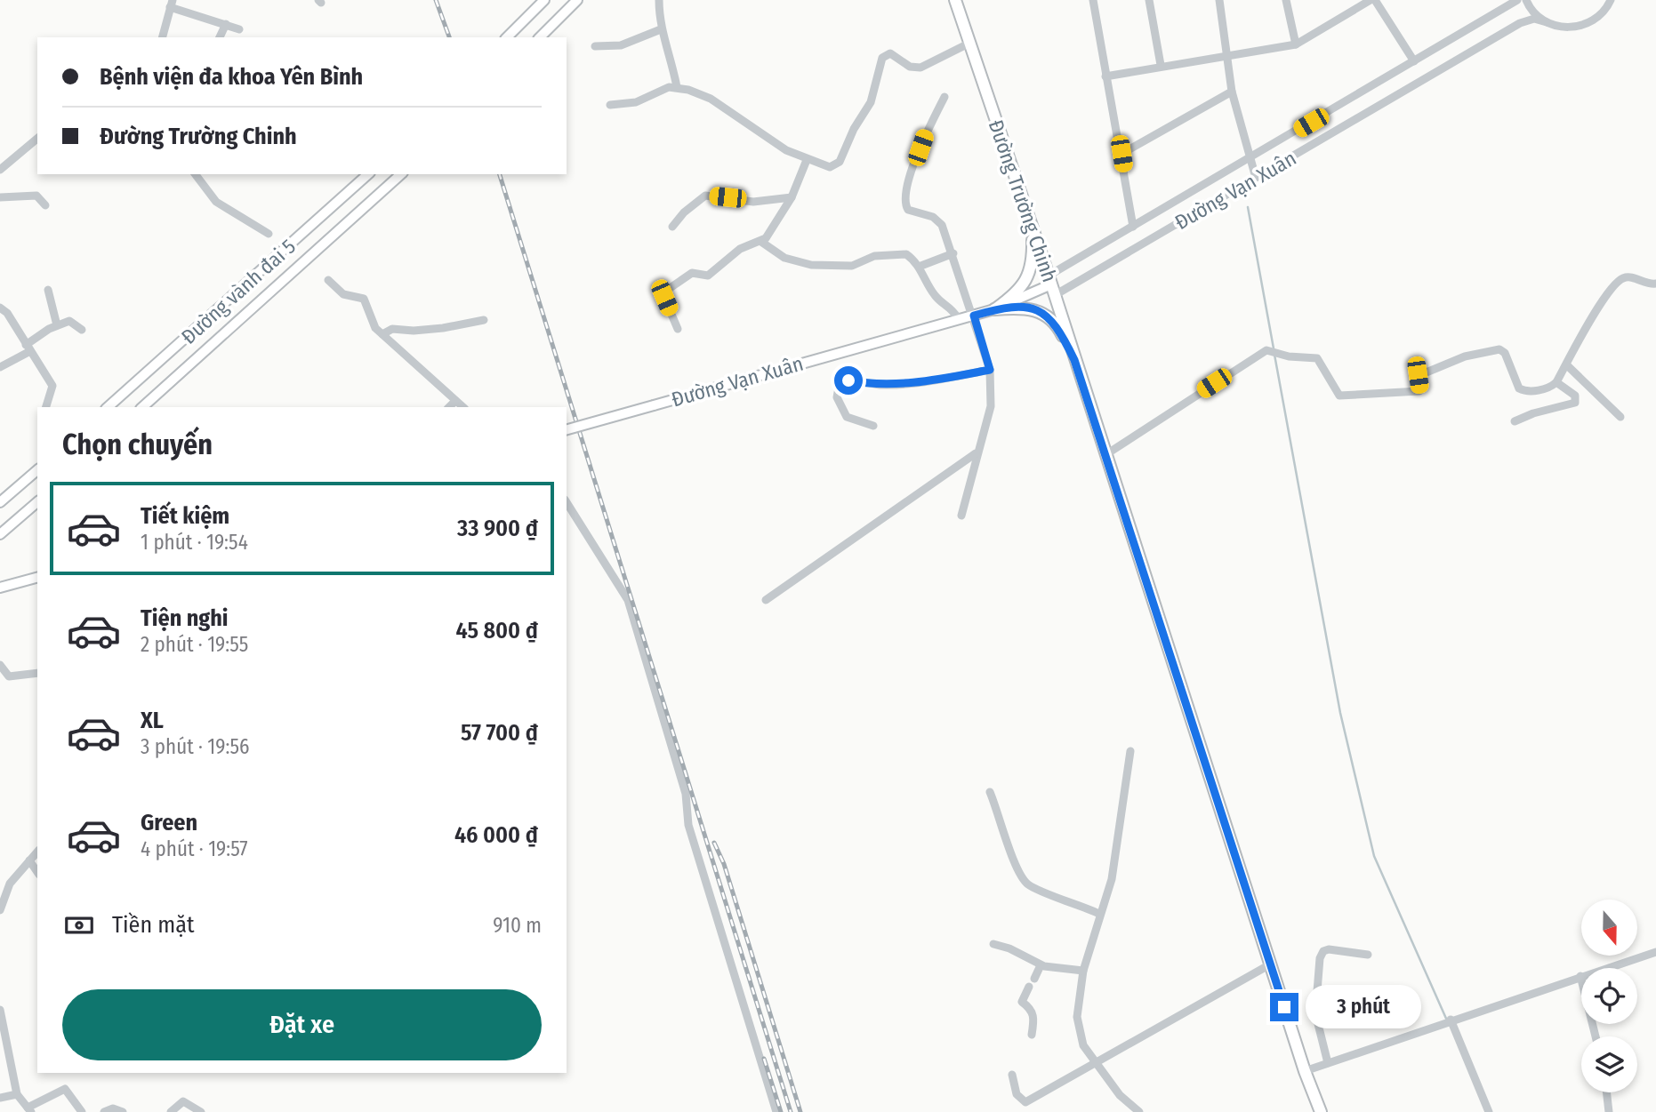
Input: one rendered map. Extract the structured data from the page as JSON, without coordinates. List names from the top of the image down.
{
  "streets": {
    "highway": ["Đường Trường Chinh"],
    "main road": ["Đường Vạn Xuân", "Đường vành đai 5"]
  },
  "crossings": [
    ["Đường Vạn Xuân", "Đường Trường Chinh"]
  ],
  "north": "bottom",
  "page": {
    "banner": ["Bệnh viện đa khoa Yên Bình", "Đường Trường Chinh"],
    "heading": "Chọn chuyến",
    "list": [
      {
        "name": "Tiết kiệm",
        "note": "1 phút · 19:54",
        "value": "33 900 ₫"
      },
      {
        "name": "Tiện nghi",
        "note": "2 phút · 19:55",
        "value": "45 800 ₫"
      },
      {
        "name": "XL",
        "note": "3 phút · 19:56",
        "value": "57 700 ₫"
      },
      {
        "name": "Green",
        "note": "4 phút · 19:57",
        "value": "46 000 ₫"
      }
    ],
    "pay": ["Tiền mặt", "910 m"],
    "buttons": "Đặt xe",
    "bubble": "3 phút"
  }
}
